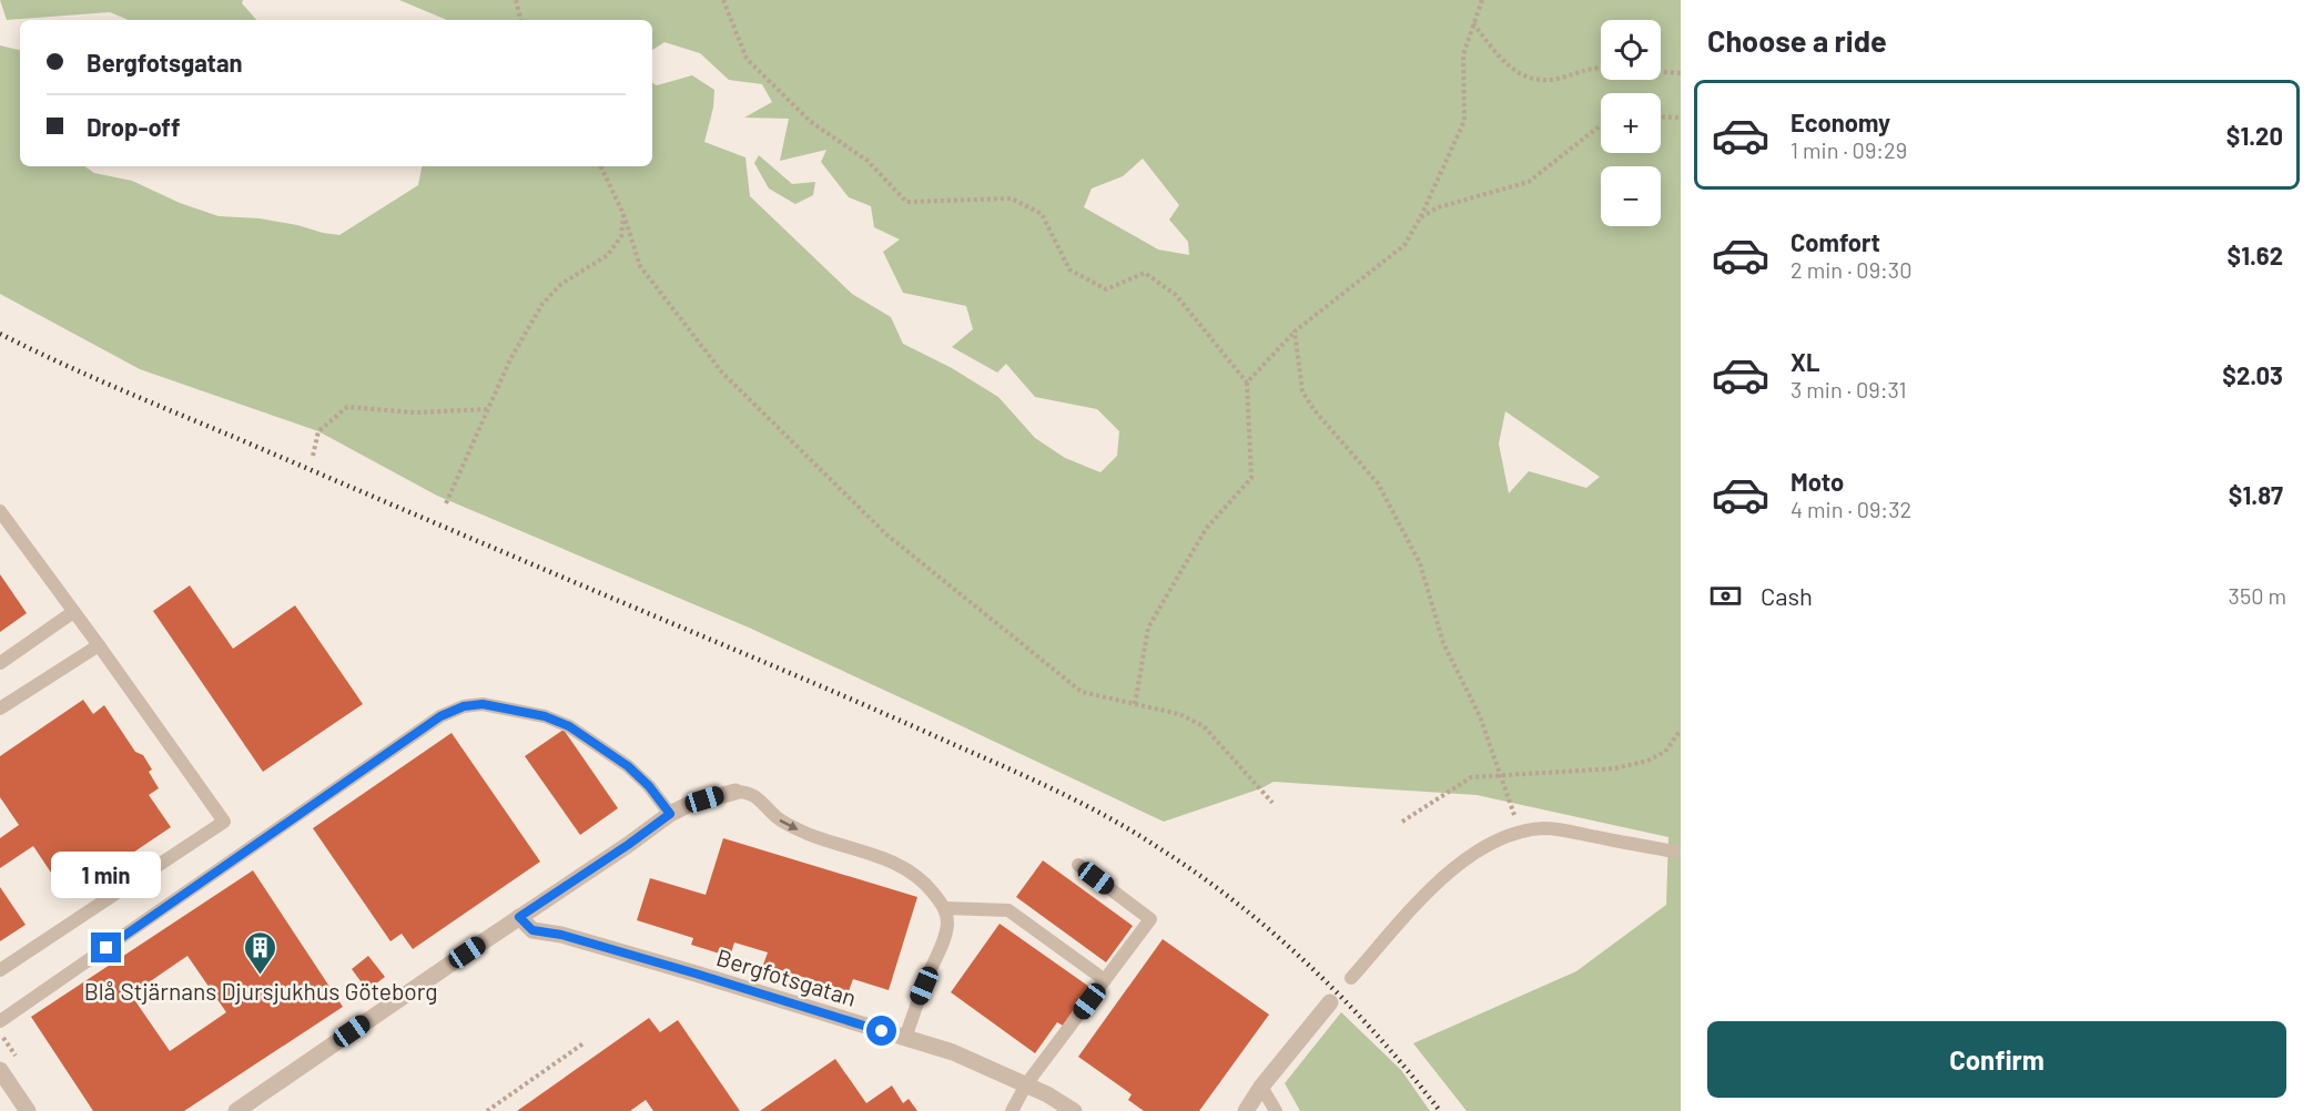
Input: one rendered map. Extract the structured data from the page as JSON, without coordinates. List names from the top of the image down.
{
  "streets": {
    "street": ["Bergfotsgatan"]
  },
  "places": {
    "building": ["Blå Stjärnans Djursjukhus Göteborg"]
  },
  "page": {
    "heading": "Choose a ride",
    "map_buttons": ["+", "−"],
    "banner": ["Bergfotsgatan", "Drop-off"],
    "list": [
      {
        "name": "Economy",
        "note": "1 min · 09:29",
        "value": "$1.20"
      },
      {
        "name": "Comfort",
        "note": "2 min · 09:30",
        "value": "$1.62"
      },
      {
        "name": "XL",
        "note": "3 min · 09:31",
        "value": "$2.03"
      },
      {
        "name": "Moto",
        "note": "4 min · 09:32",
        "value": "$1.87"
      }
    ],
    "pay": ["Cash", "350 m"],
    "bubble": "1 min",
    "buttons": "Confirm"
  }
}
